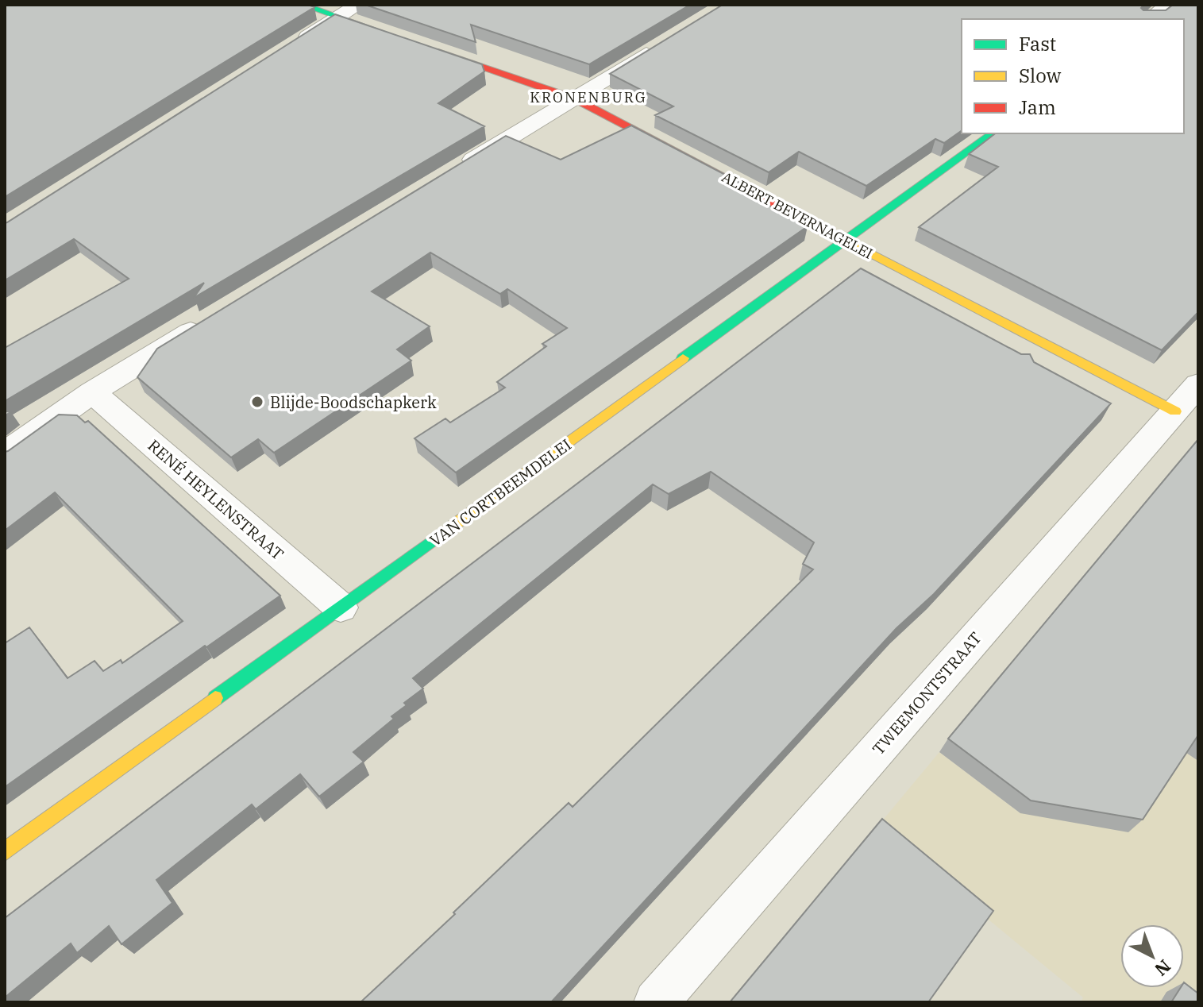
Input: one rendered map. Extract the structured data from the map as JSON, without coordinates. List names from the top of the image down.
{
  "streets": {
    "street": [
      "ALBERT BEVERNAGELEI",
      "VAN CORTBEEMDELEI",
      "RENÉ HEYLENSTRAAT",
      "TWEEMONTSTRAAT"
    ]
  },
  "crossings": [
    ["ALBERT BEVERNAGELEI", "VAN CORTBEEMDELEI"],
    ["ALBERT BEVERNAGELEI", "TWEEMONTSTRAAT"],
    ["VAN CORTBEEMDELEI", "RENÉ HEYLENSTRAAT"]
  ],
  "districts": ["KRONENBURG"],
  "places": ["Blijde-Boodschapkerk"],
  "legend": ["Fast", "Slow", "Jam"],
  "north": "bottom right"
}
